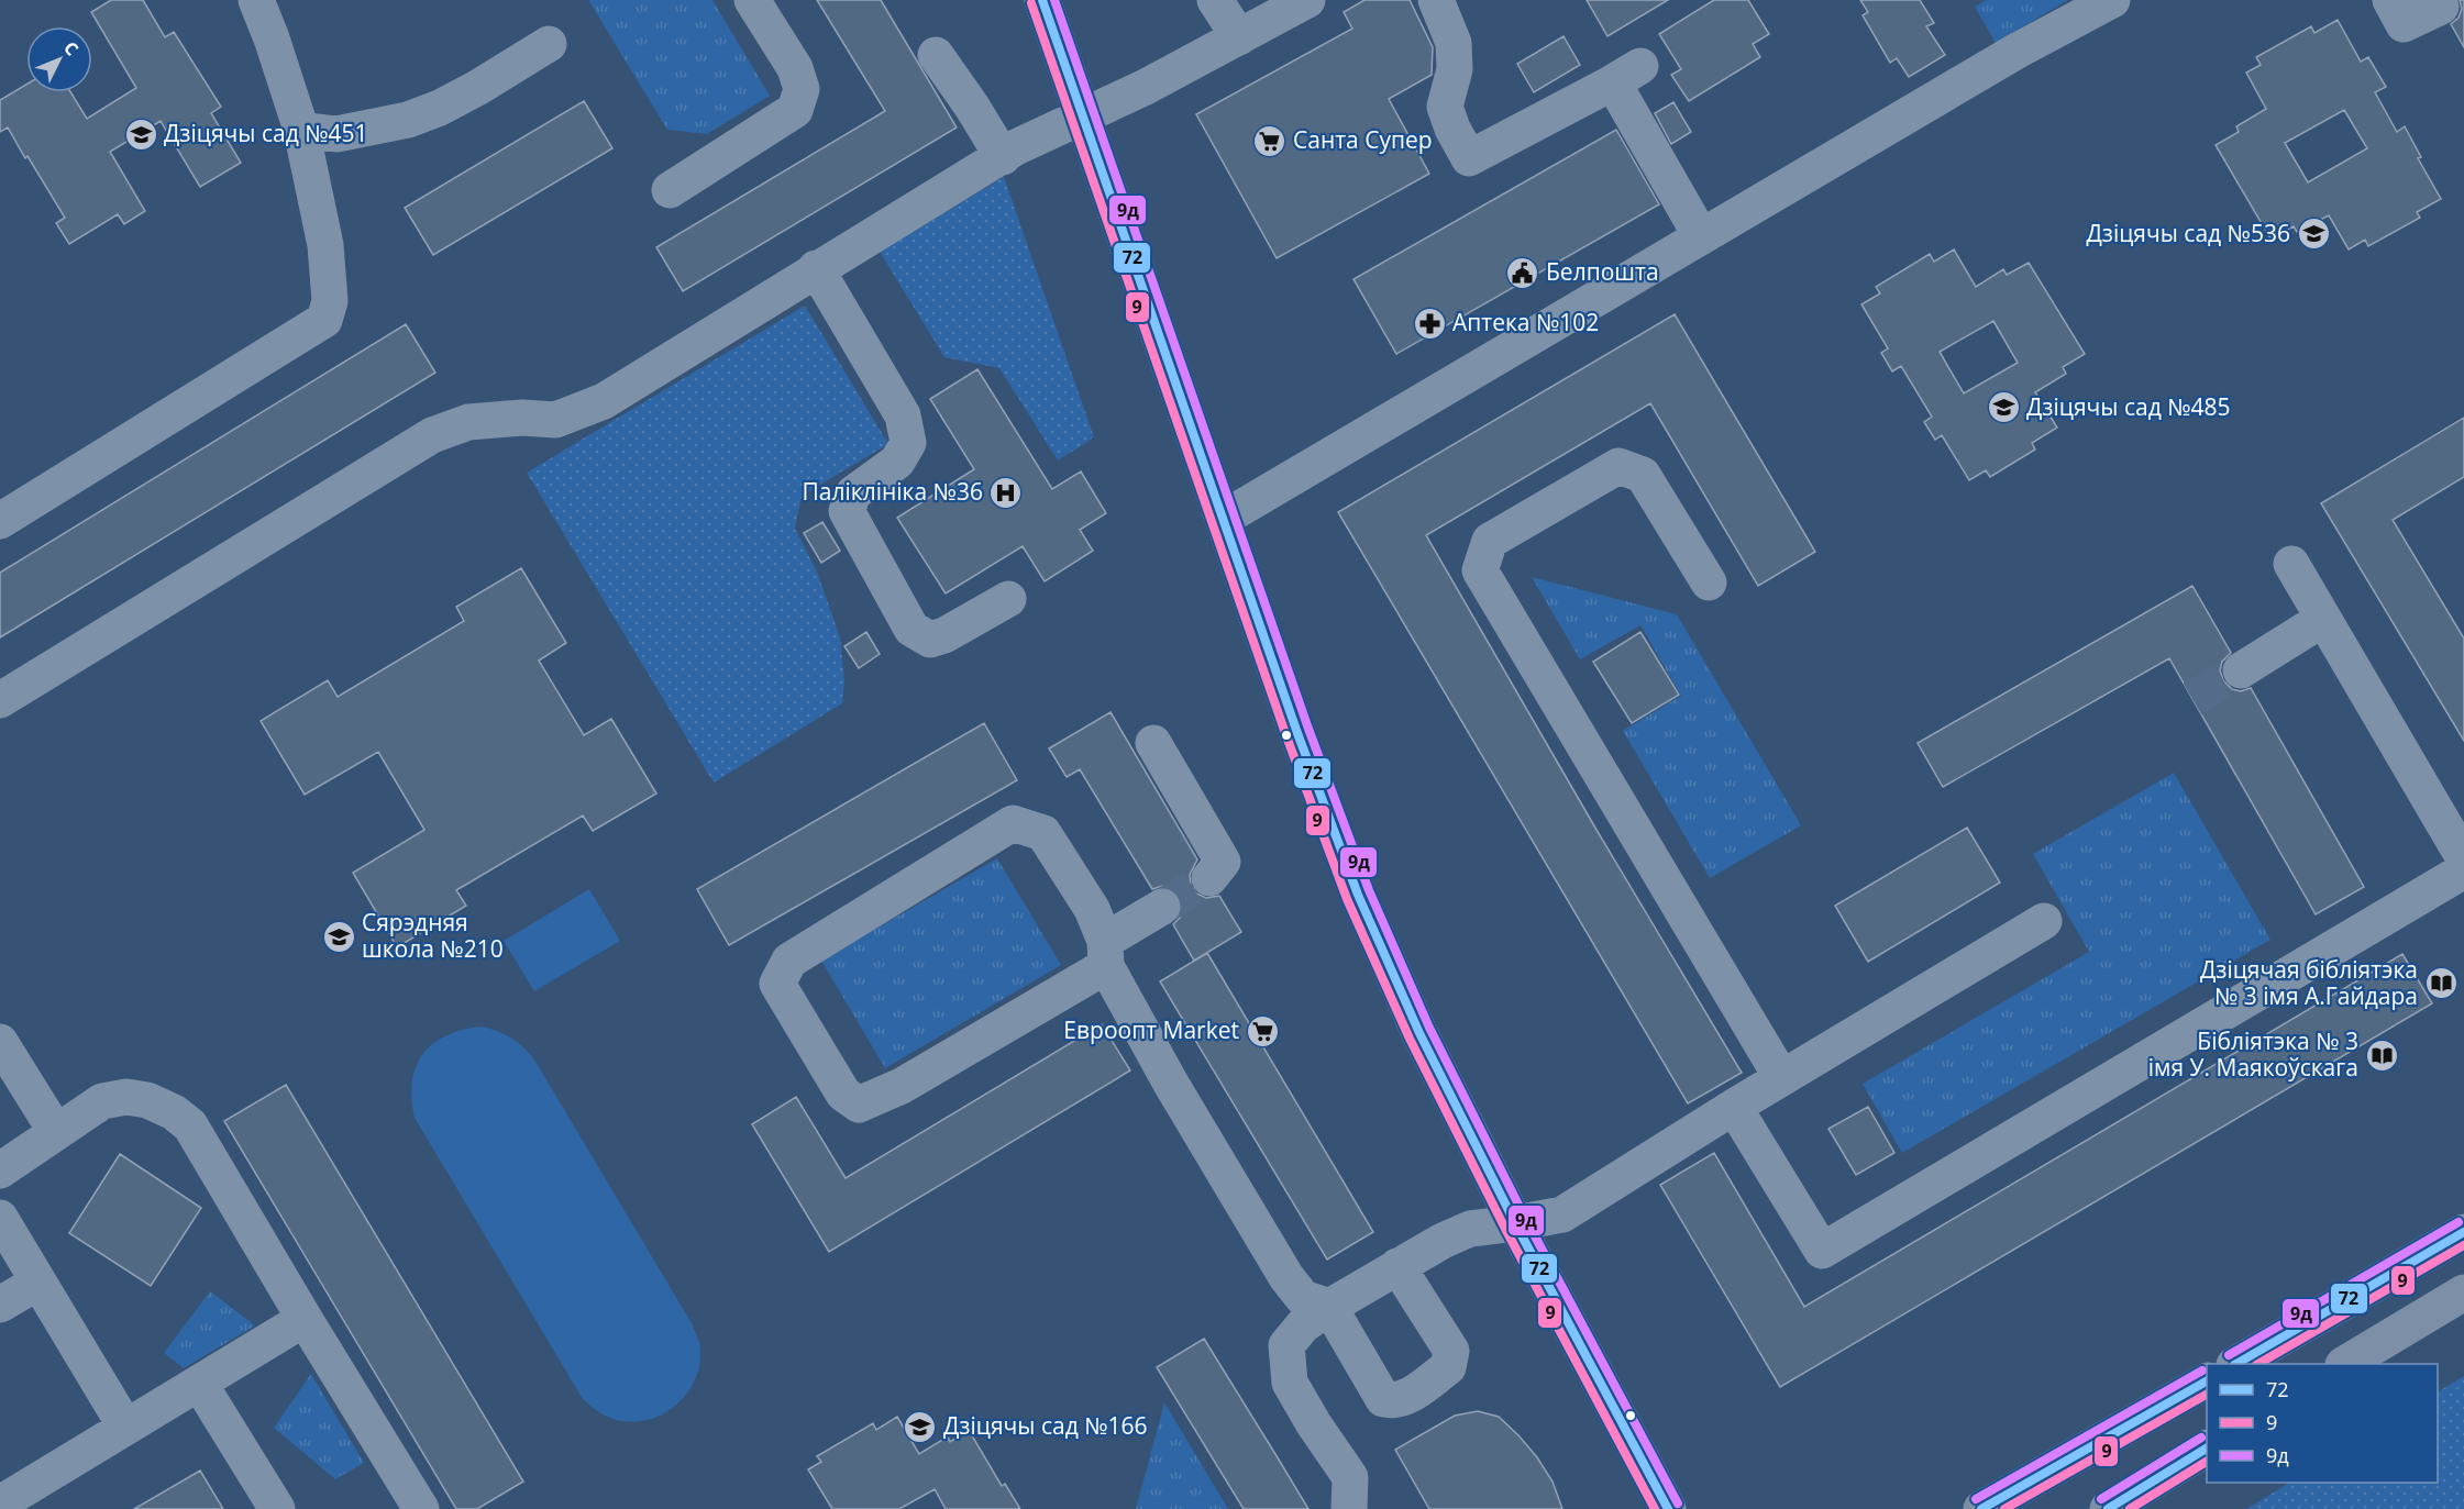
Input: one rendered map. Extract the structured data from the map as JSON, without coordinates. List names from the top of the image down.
{
  "places": {
    "school or university": [
      "Дзіцячы сад №451",
      "Дзіцячы сад №536",
      "Дзіцячы сад №485",
      "Сярэдняя школа №210",
      "Дзіцячы сад №166"
    ],
    "supermarket": ["Санта Супер", "Евроопт Market"],
    "public building": ["Белпошта"],
    "pharmacy": ["Аптека №102"],
    "hospital": ["Паліклініка №36"],
    "library": ["Дзіцячая бібліятэка № 3 імя А.Гайдара", "Бібліятэка № 3 імя У. Маякоўскага"]
  },
  "lines": ["transit line 72", "transit line 9д", "transit line 9"],
  "legend": ["72", "9", "9д"],
  "north": "top right"
}
